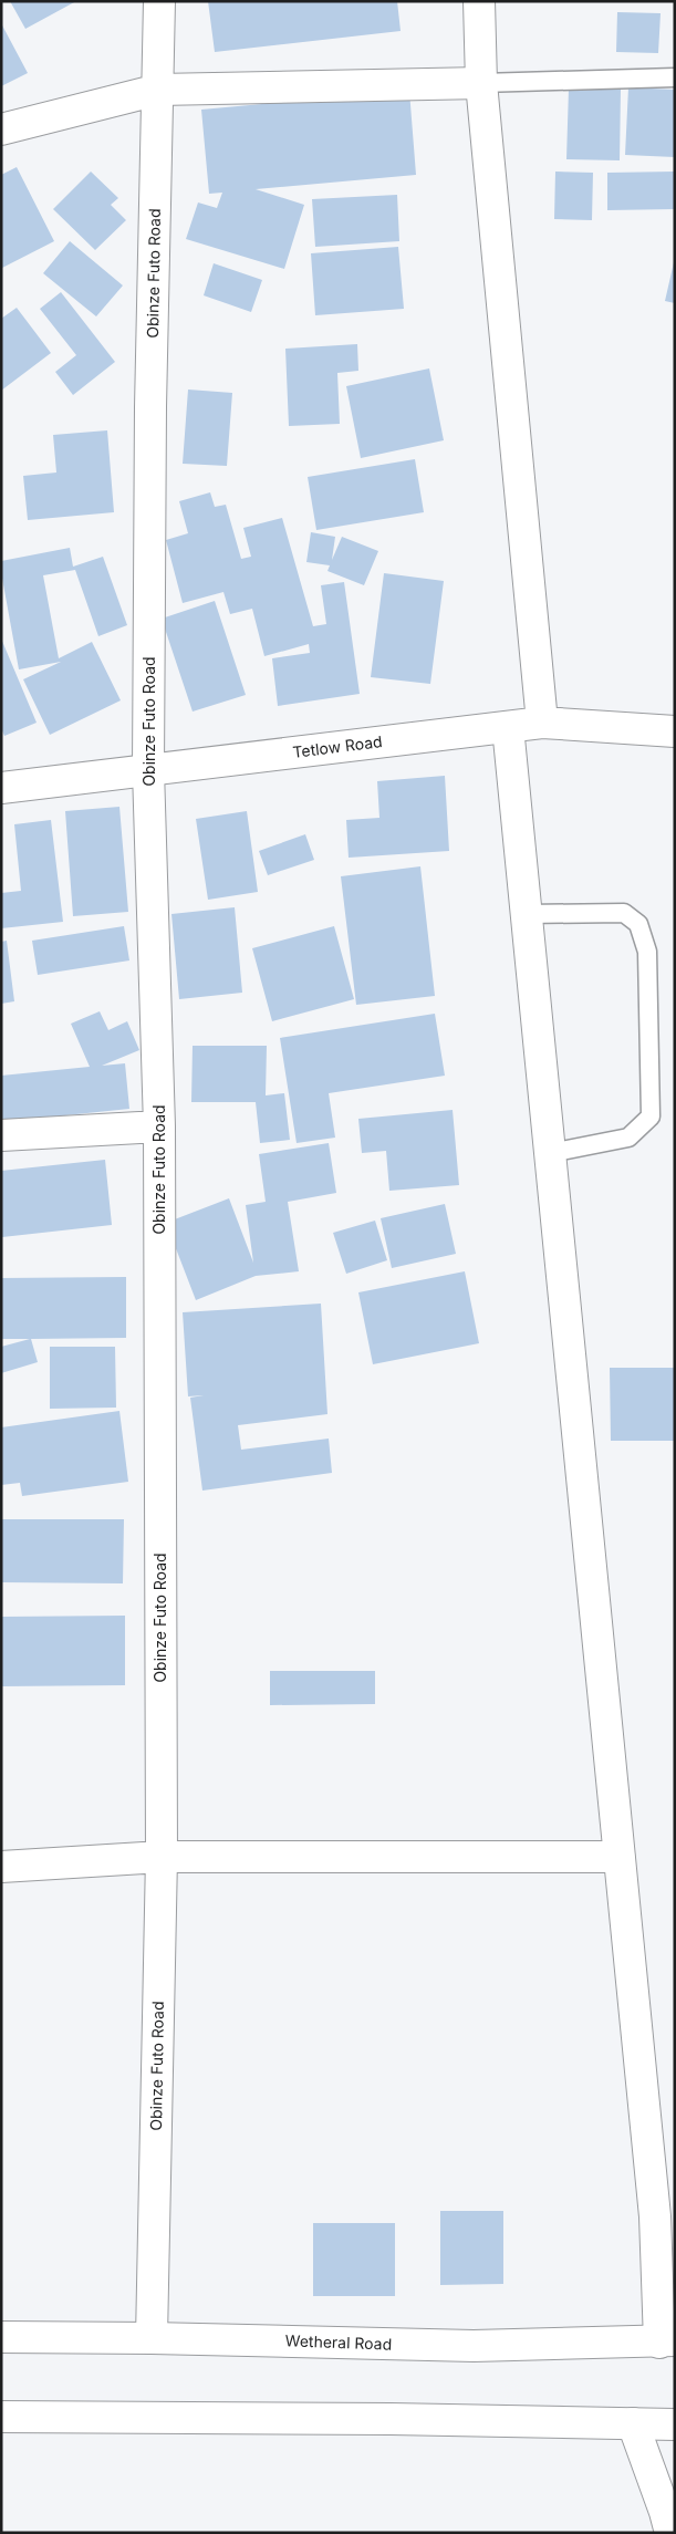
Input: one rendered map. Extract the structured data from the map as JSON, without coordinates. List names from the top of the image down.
{
  "streets": {
    "street": ["Obinze Futo Road", "Tetlow Road", "Wetheral Road"]
  },
  "crossings": [
    ["Obinze Futo Road", "Tetlow Road"],
    ["Obinze Futo Road", "Wetheral Road"]
  ]
}
